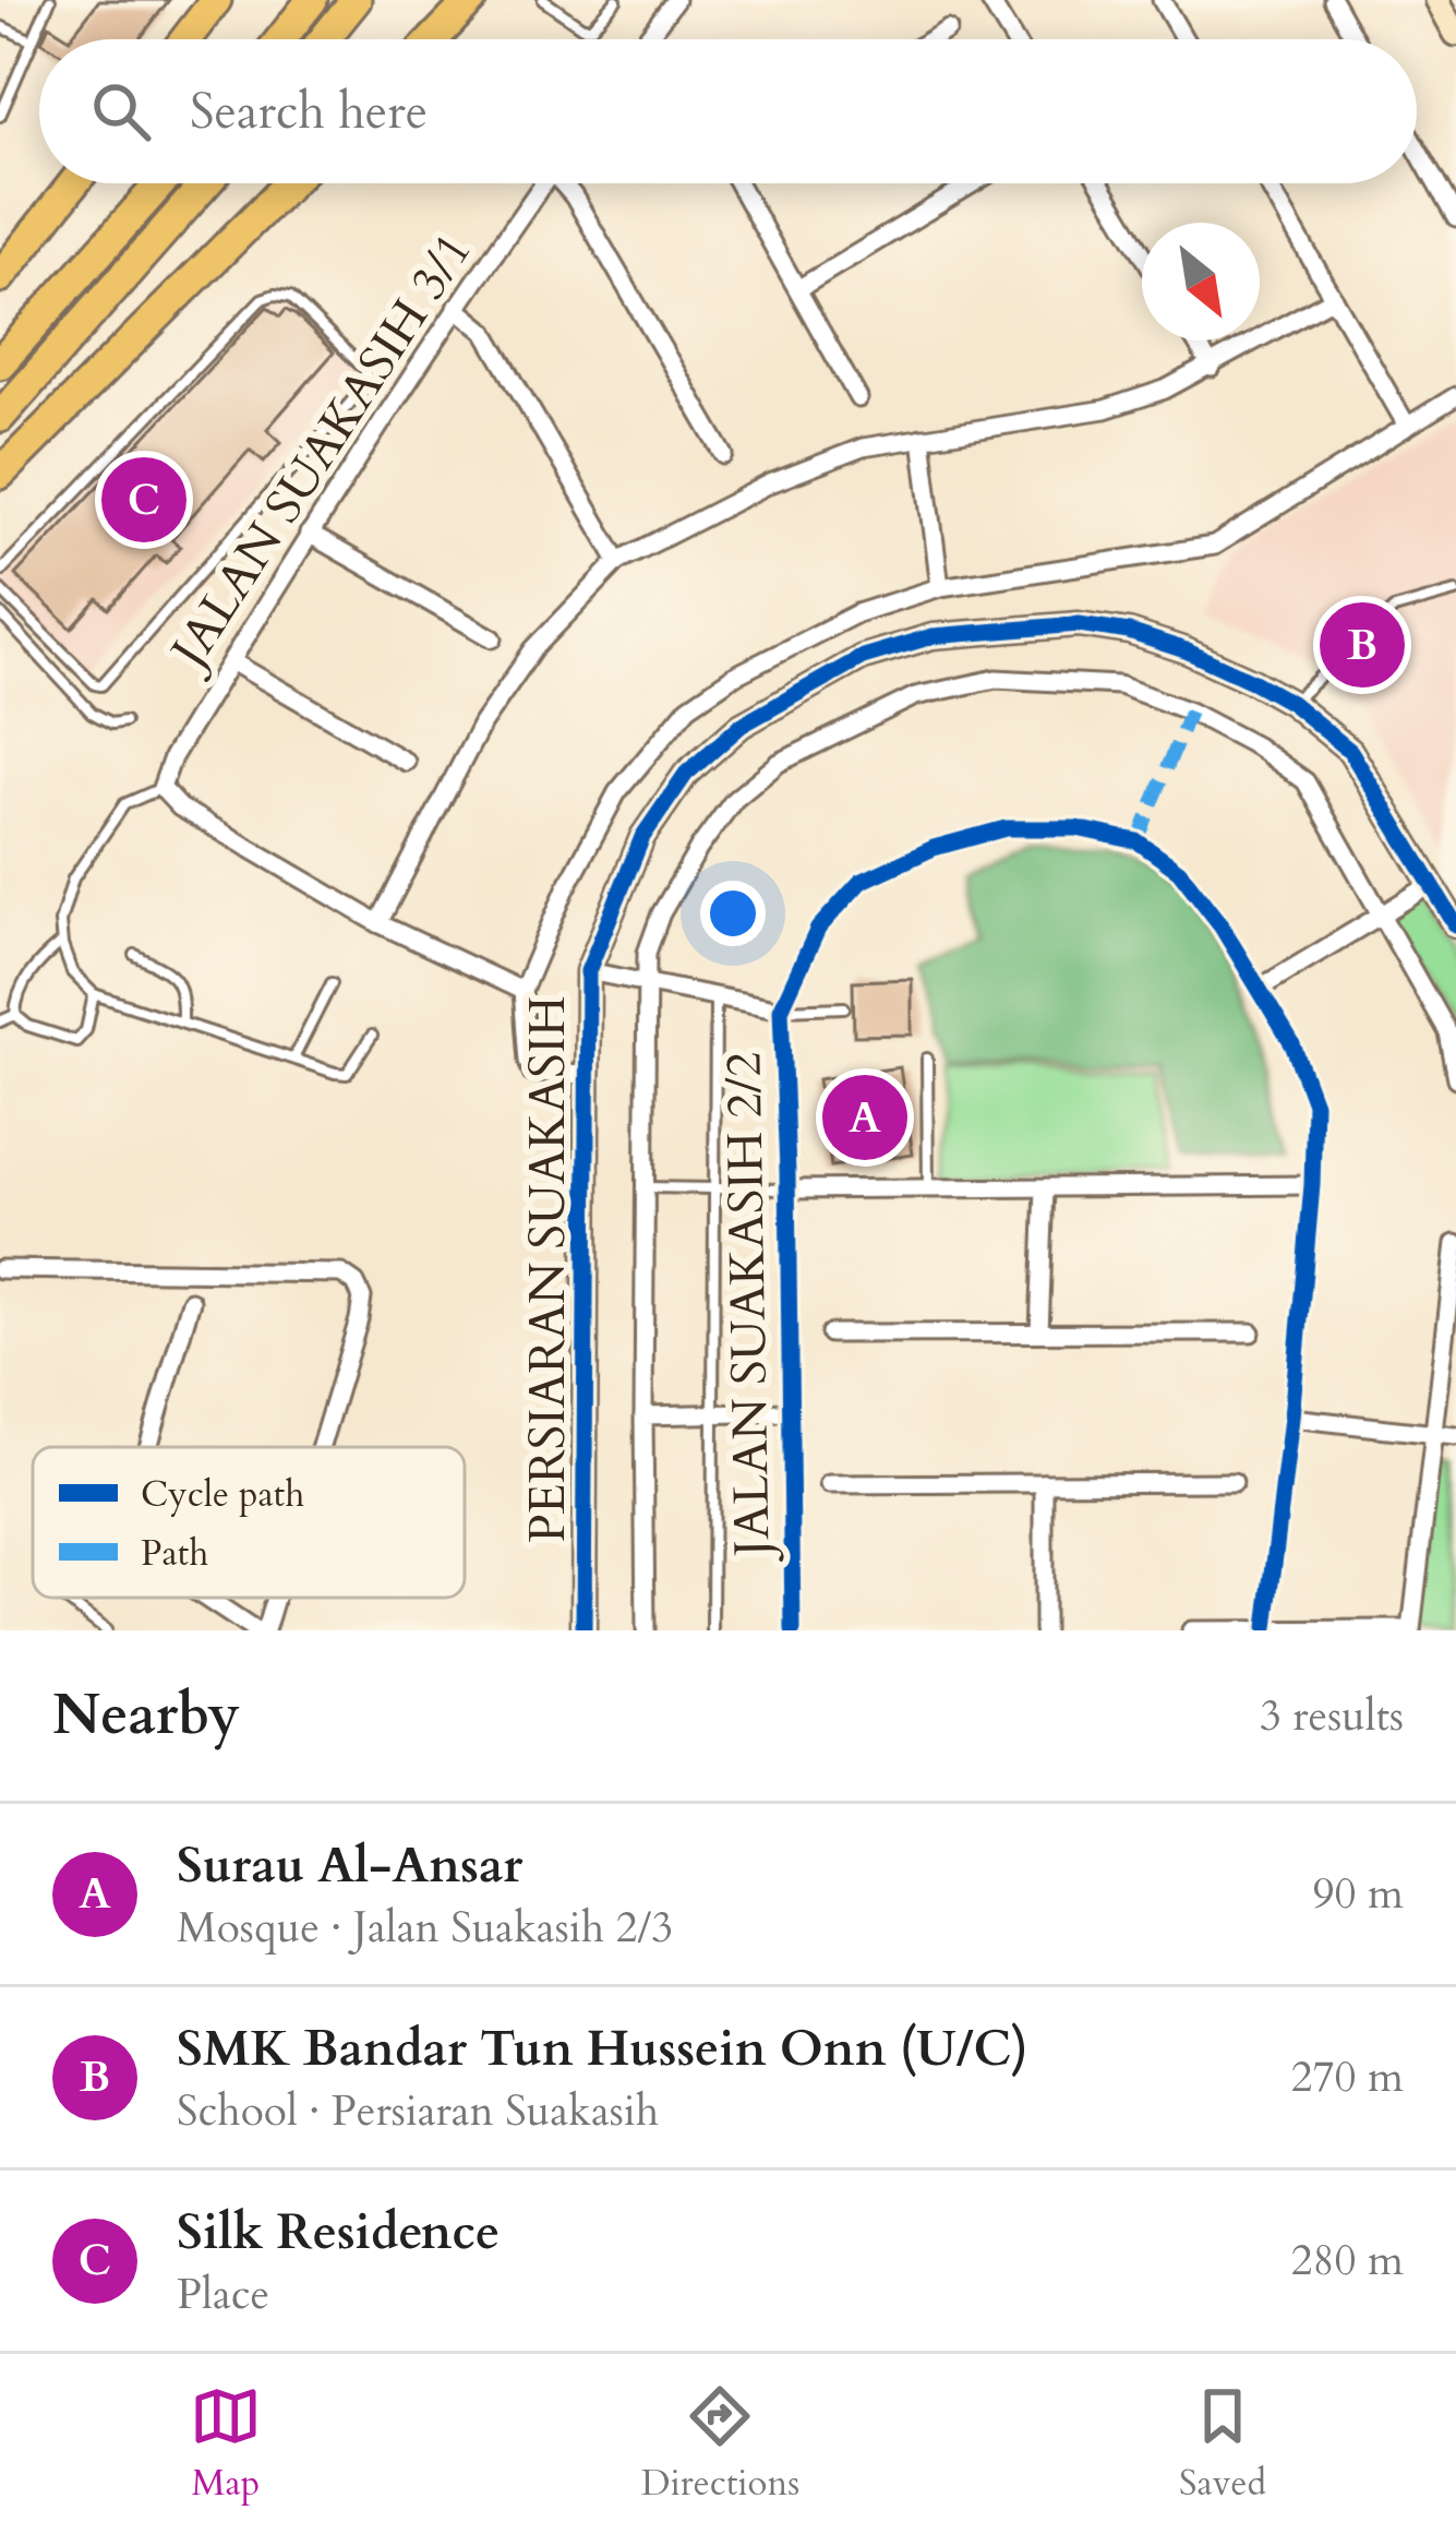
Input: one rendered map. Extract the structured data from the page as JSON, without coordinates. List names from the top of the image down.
{
  "streets": {
    "street": ["JALAN SUAKASIH 3/1", "PERSIARAN SUAKASIH", "JALAN SUAKASIH 2/2"]
  },
  "legend": ["Cycle path", "Path"],
  "north": "bottom right",
  "page": {
    "search": "Search here",
    "pins": ["C", "B", "A"],
    "heading": ["Nearby", "3 results"],
    "list": [
      {
        "mark": "A",
        "name": "Surau Al-Ansar",
        "note": "Mosque · Jalan Suakasih 2/3",
        "value": "90 m"
      },
      {
        "mark": "B",
        "name": "SMK Bandar Tun Hussein Onn (U/C)",
        "note": "School · Persiaran Suakasih",
        "value": "270 m"
      },
      {
        "mark": "C",
        "name": "Silk Residence",
        "note": "Place",
        "value": "280 m"
      }
    ],
    "nav": ["Map", "Directions", "Saved"]
  }
}
